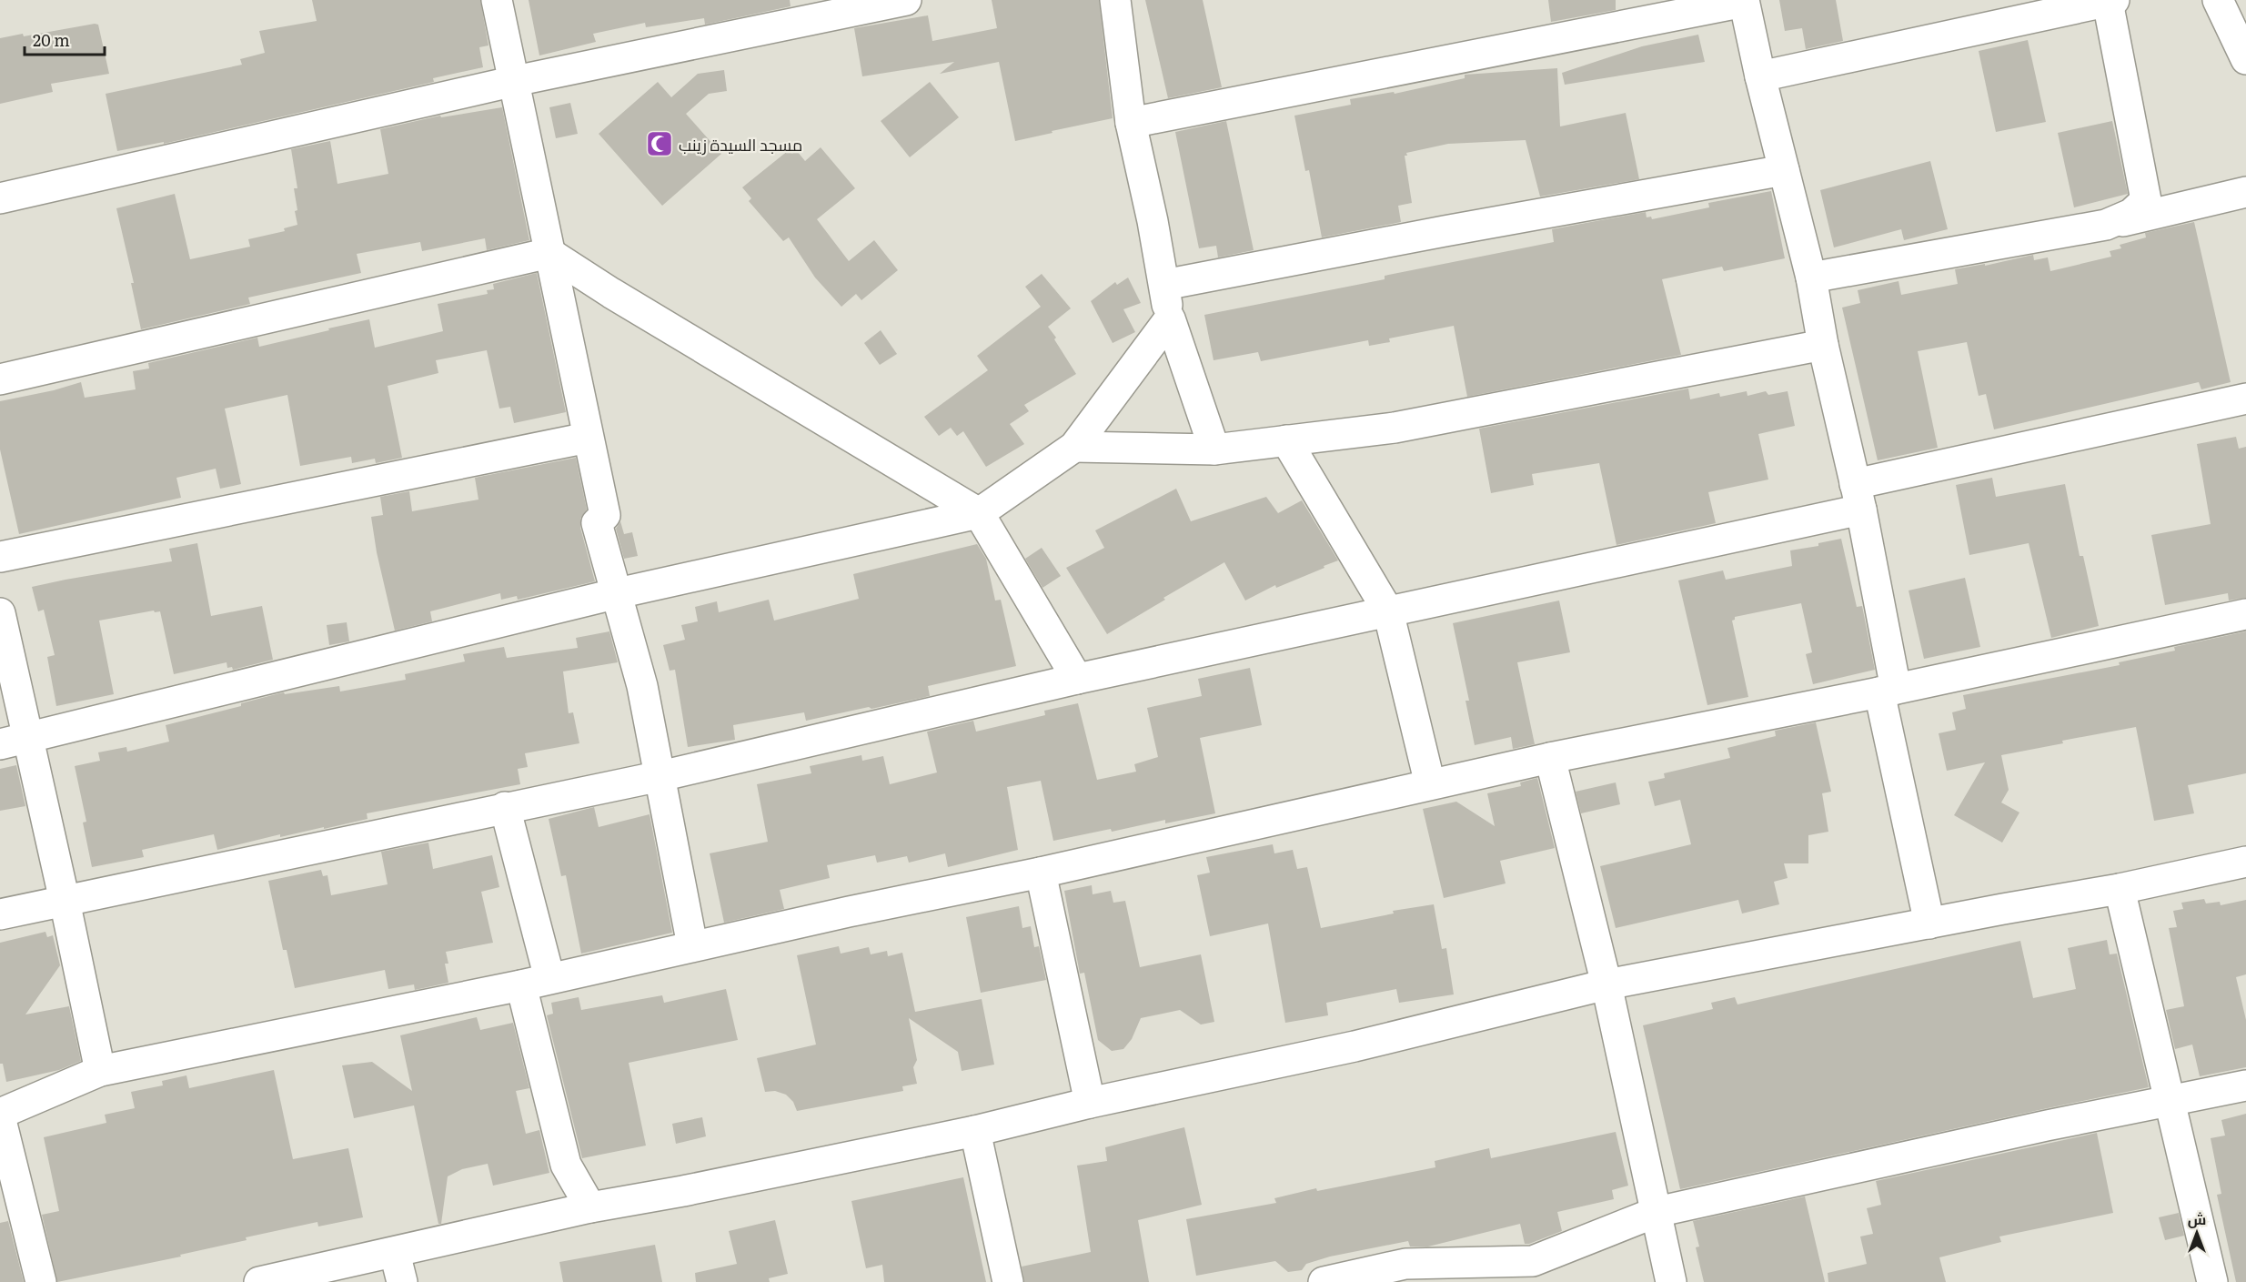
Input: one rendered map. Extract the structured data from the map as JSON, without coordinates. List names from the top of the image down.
{
  "places": {
    "mosque": ["مسجد السيدة زينب"]
  },
  "scale_bar": "20 m",
  "north": "top"
}
